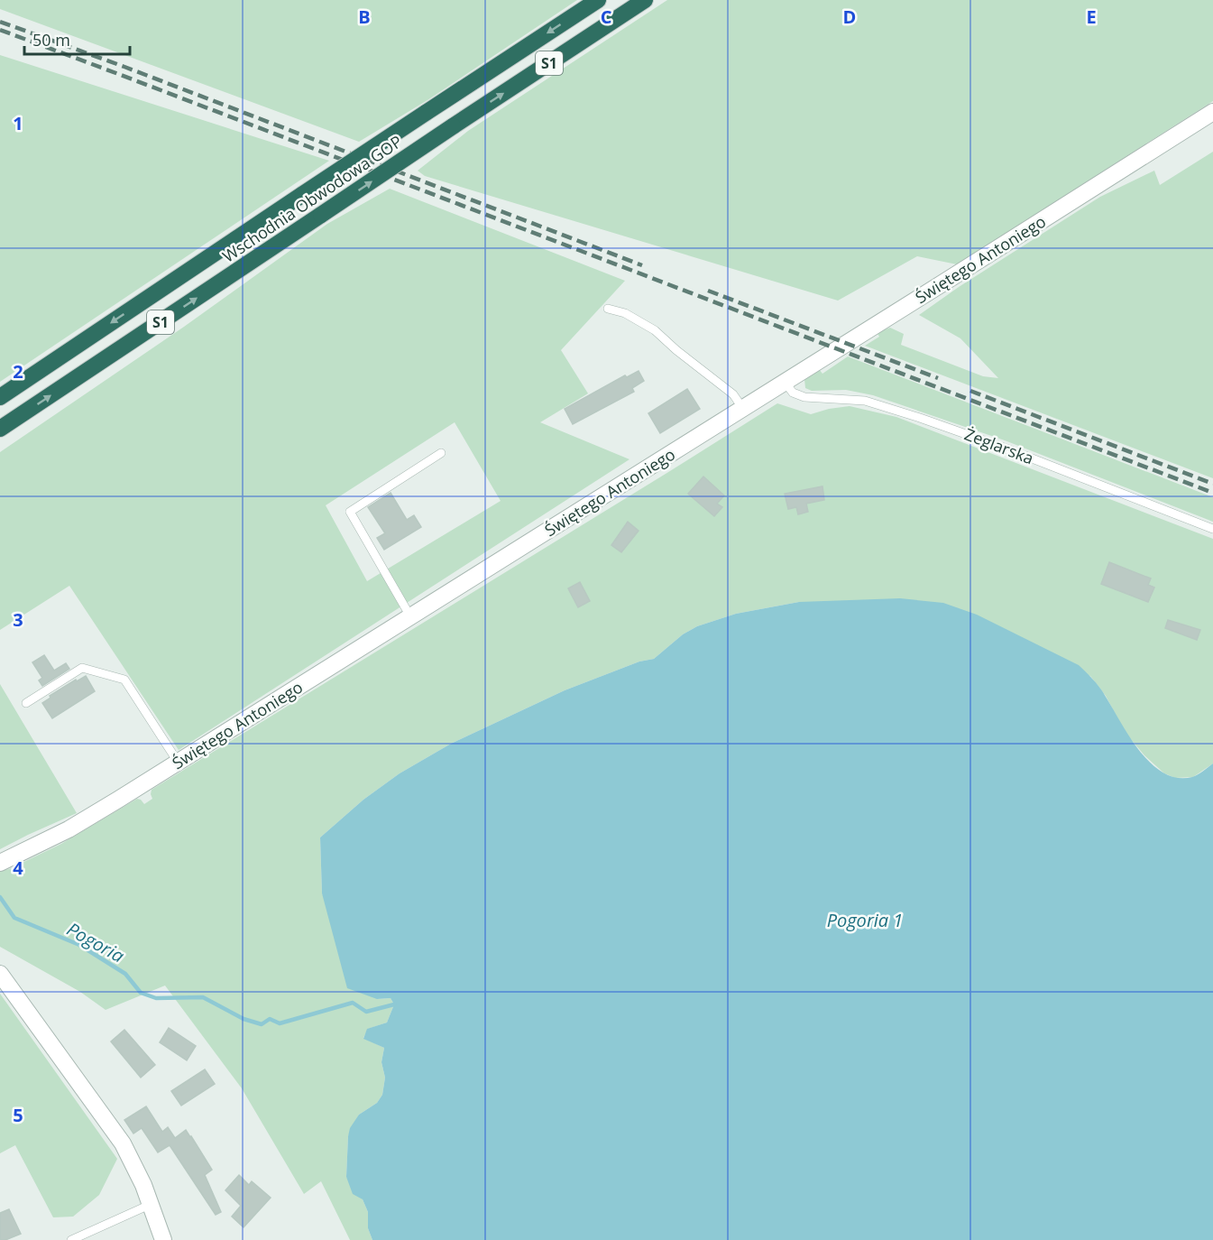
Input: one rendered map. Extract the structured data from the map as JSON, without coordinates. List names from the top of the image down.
{
  "streets": {
    "highway": ["S1", "Wschodnia Obwodowa GOP"],
    "street": ["Świętego Antoniego"],
    "lane": ["Żeglarska"]
  },
  "crossings": [
    ["Świętego Antoniego", "Żeglarska"]
  ],
  "water": ["Pogoria 1", "Pogoria"],
  "scale_bar": "50 m",
  "grid": {
    "columns": [
      "B",
      "C",
      "D",
      "E"
    ],
    "rows": [
      "1",
      "2",
      "3",
      "4",
      "5"
    ]
  }
}
